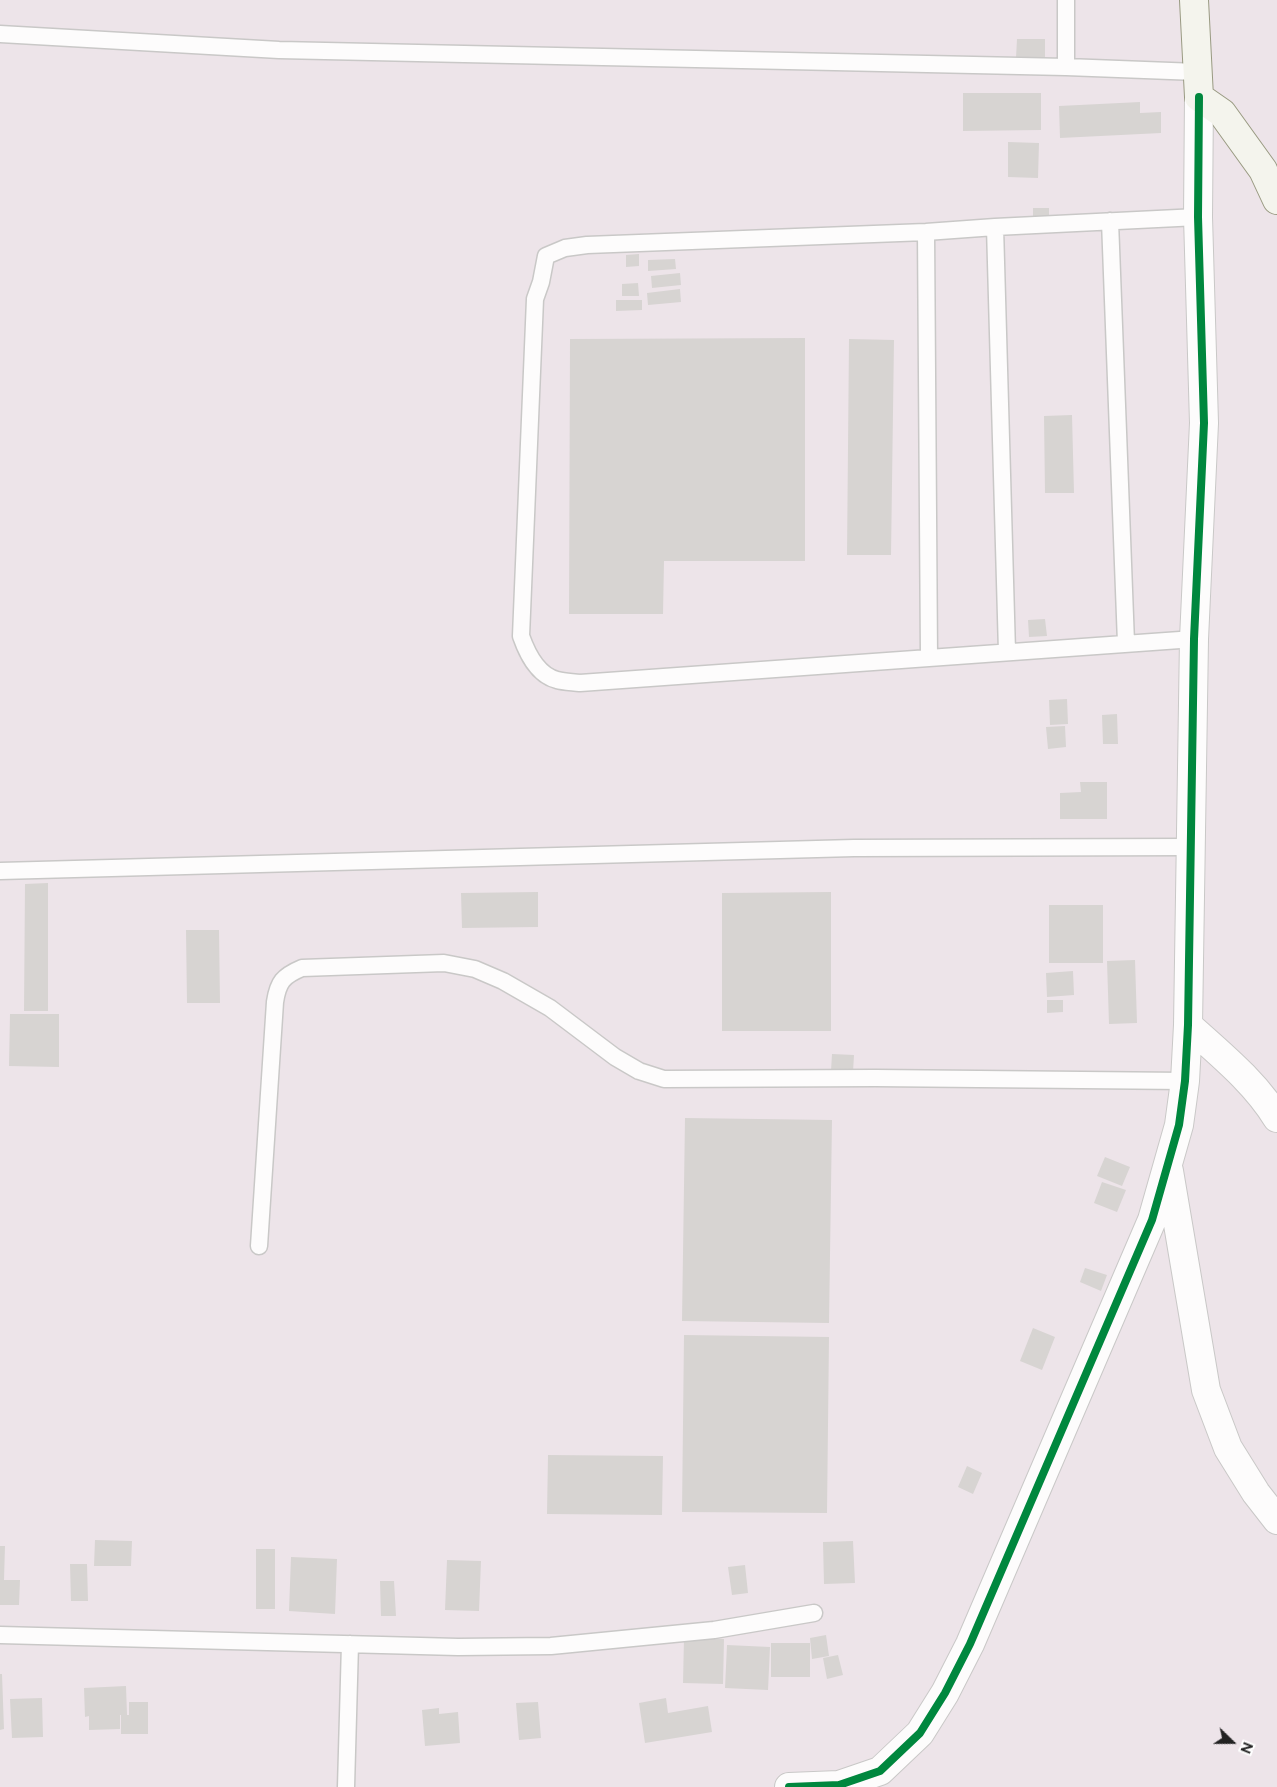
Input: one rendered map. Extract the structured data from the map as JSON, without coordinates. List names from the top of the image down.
{
  "north": "right"
}
